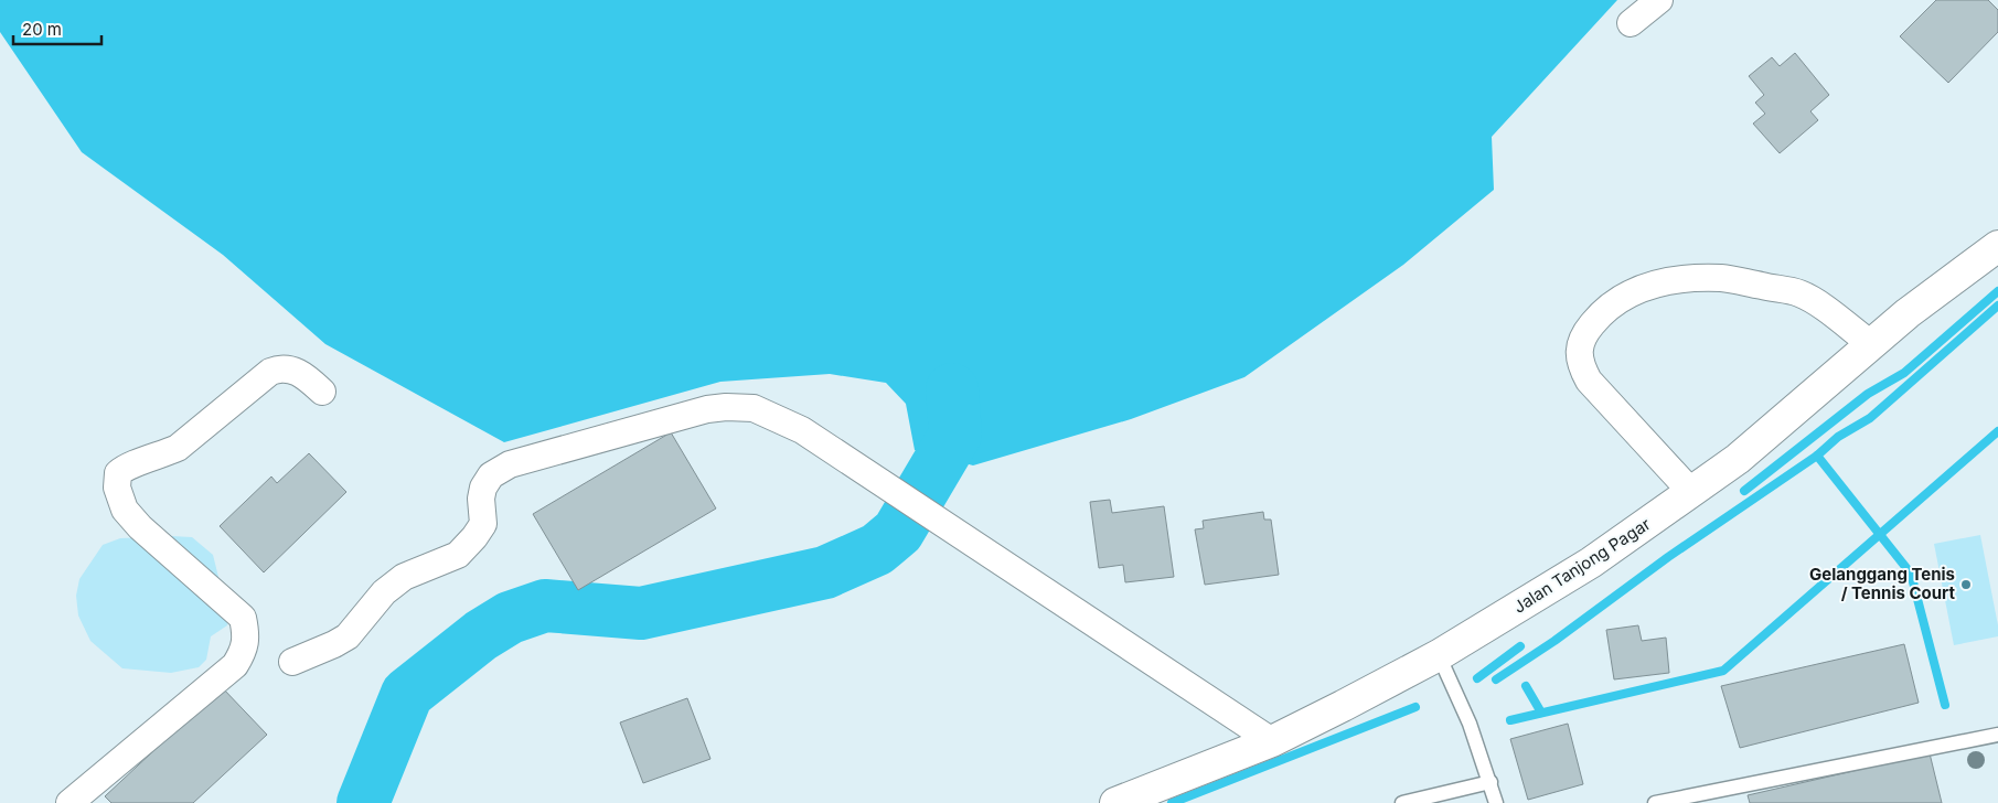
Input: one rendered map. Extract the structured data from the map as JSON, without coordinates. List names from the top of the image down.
{
  "streets": {
    "main road": ["Jalan Tanjong Pagar"]
  },
  "places": ["Gelanggang Tenis / Tennis Court"],
  "scale_bar": "20 m"
}
